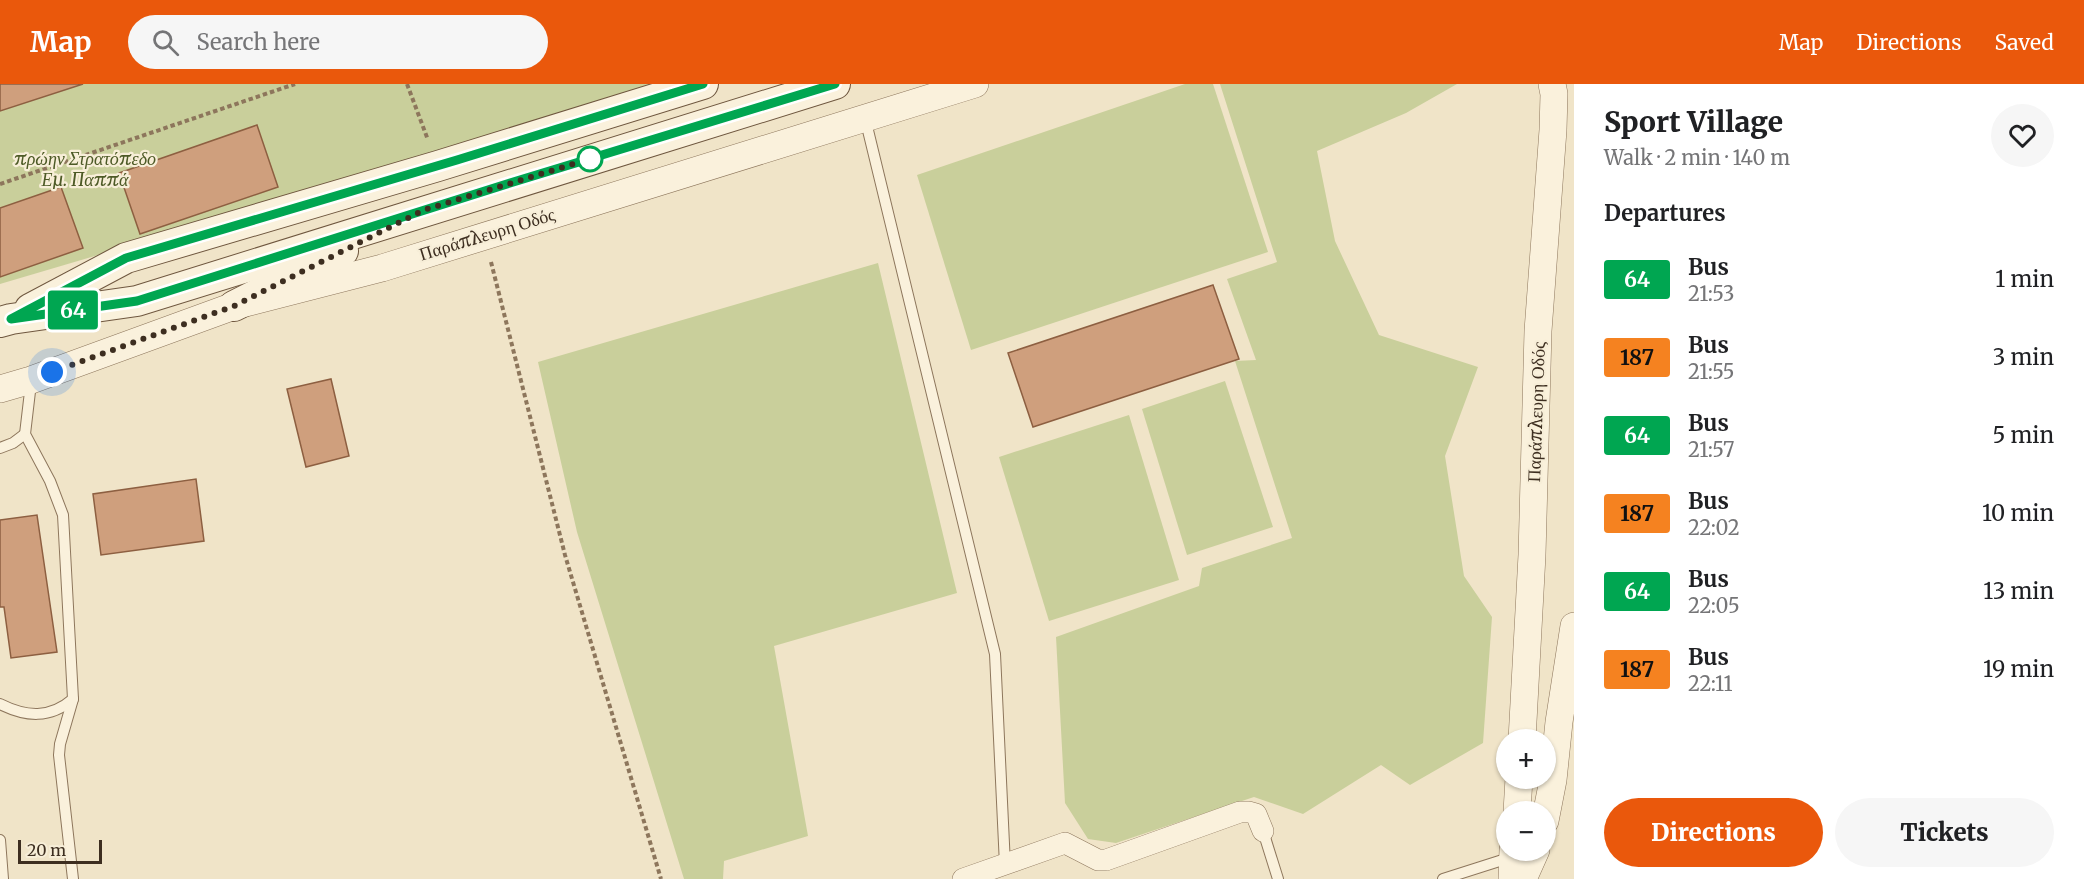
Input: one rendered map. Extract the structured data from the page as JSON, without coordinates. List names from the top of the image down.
{
  "streets": {
    "street": ["Παράπλευρη Οδός"]
  },
  "parks": ["πρώην Στρατόπεδο Εμ. Παππά"],
  "lines": ["bus line 64"],
  "scale_bar": "20 m",
  "page": {
    "header": "Map",
    "search": "Search here",
    "nav": ["Map", "Directions", "Saved"],
    "on_map": "64",
    "heading": [
      ["Sport Village", "Walk · 2 min · 140 m"],
      "Departures"
    ],
    "list": [
      {
        "mark": "64",
        "name": "Bus",
        "note": "21:53",
        "value": "1 min"
      },
      {
        "mark": "187",
        "name": "Bus",
        "note": "21:55",
        "value": "3 min"
      },
      {
        "mark": "64",
        "name": "Bus",
        "note": "21:57",
        "value": "5 min"
      },
      {
        "mark": "187",
        "name": "Bus",
        "note": "22:02",
        "value": "10 min"
      },
      {
        "mark": "64",
        "name": "Bus",
        "note": "22:05",
        "value": "13 min"
      },
      {
        "mark": "187",
        "name": "Bus",
        "note": "22:11",
        "value": "19 min"
      }
    ],
    "map_buttons": ["+", "−"],
    "buttons": ["Directions", "Tickets"],
    "scale": "20 m"
  }
}
